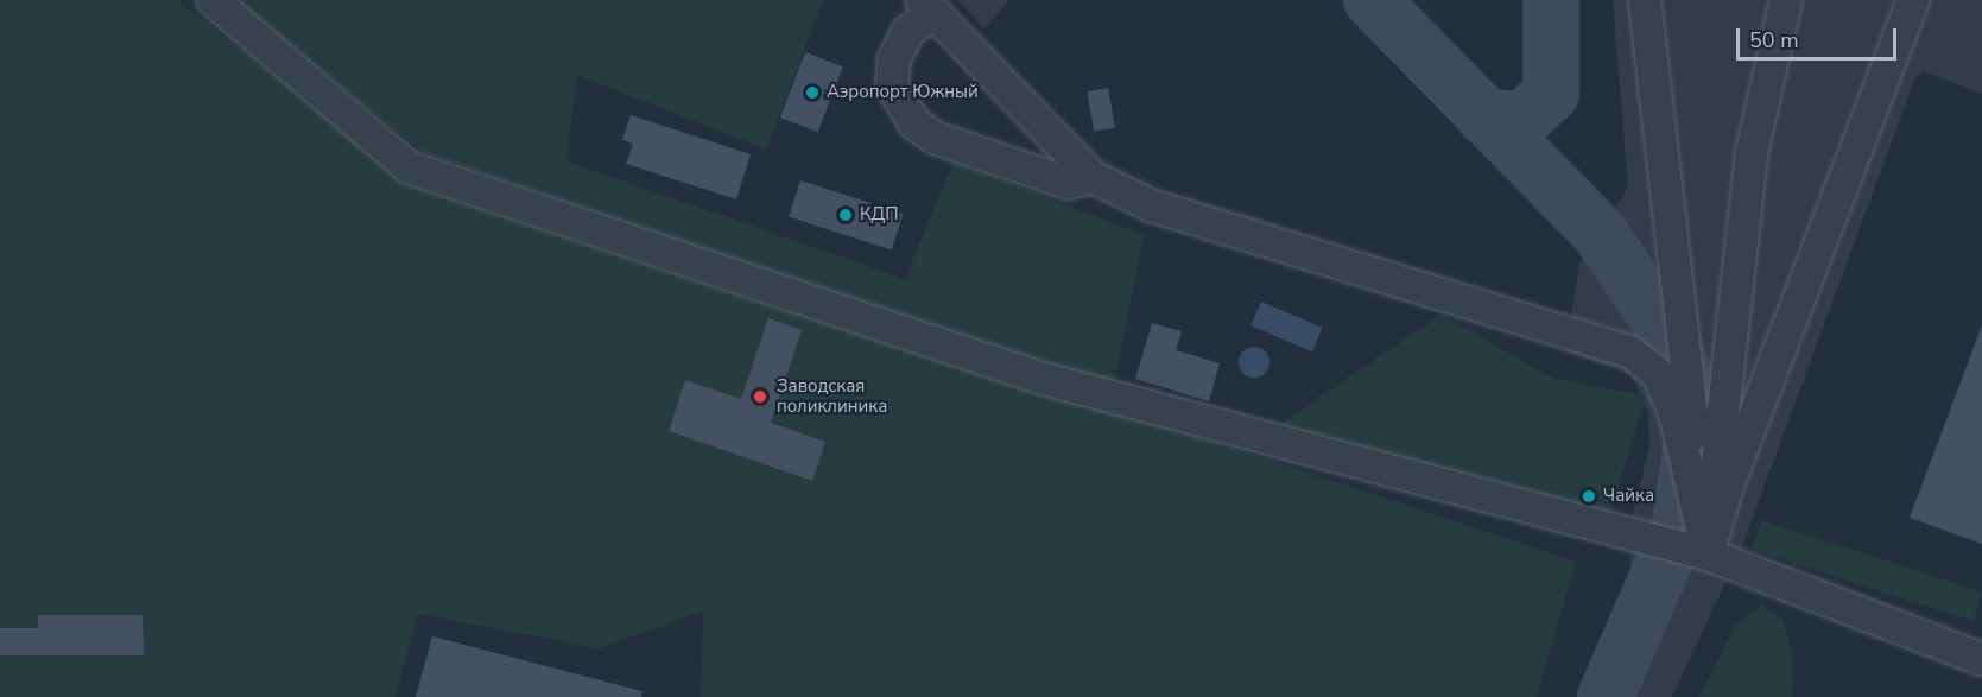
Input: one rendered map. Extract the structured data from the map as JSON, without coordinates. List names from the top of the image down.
{
  "places": [
    "Аэропорт Южный",
    "КДП",
    "Заводская поликлиника",
    "Чайка"
  ],
  "scale_bar": "50 m"
}
